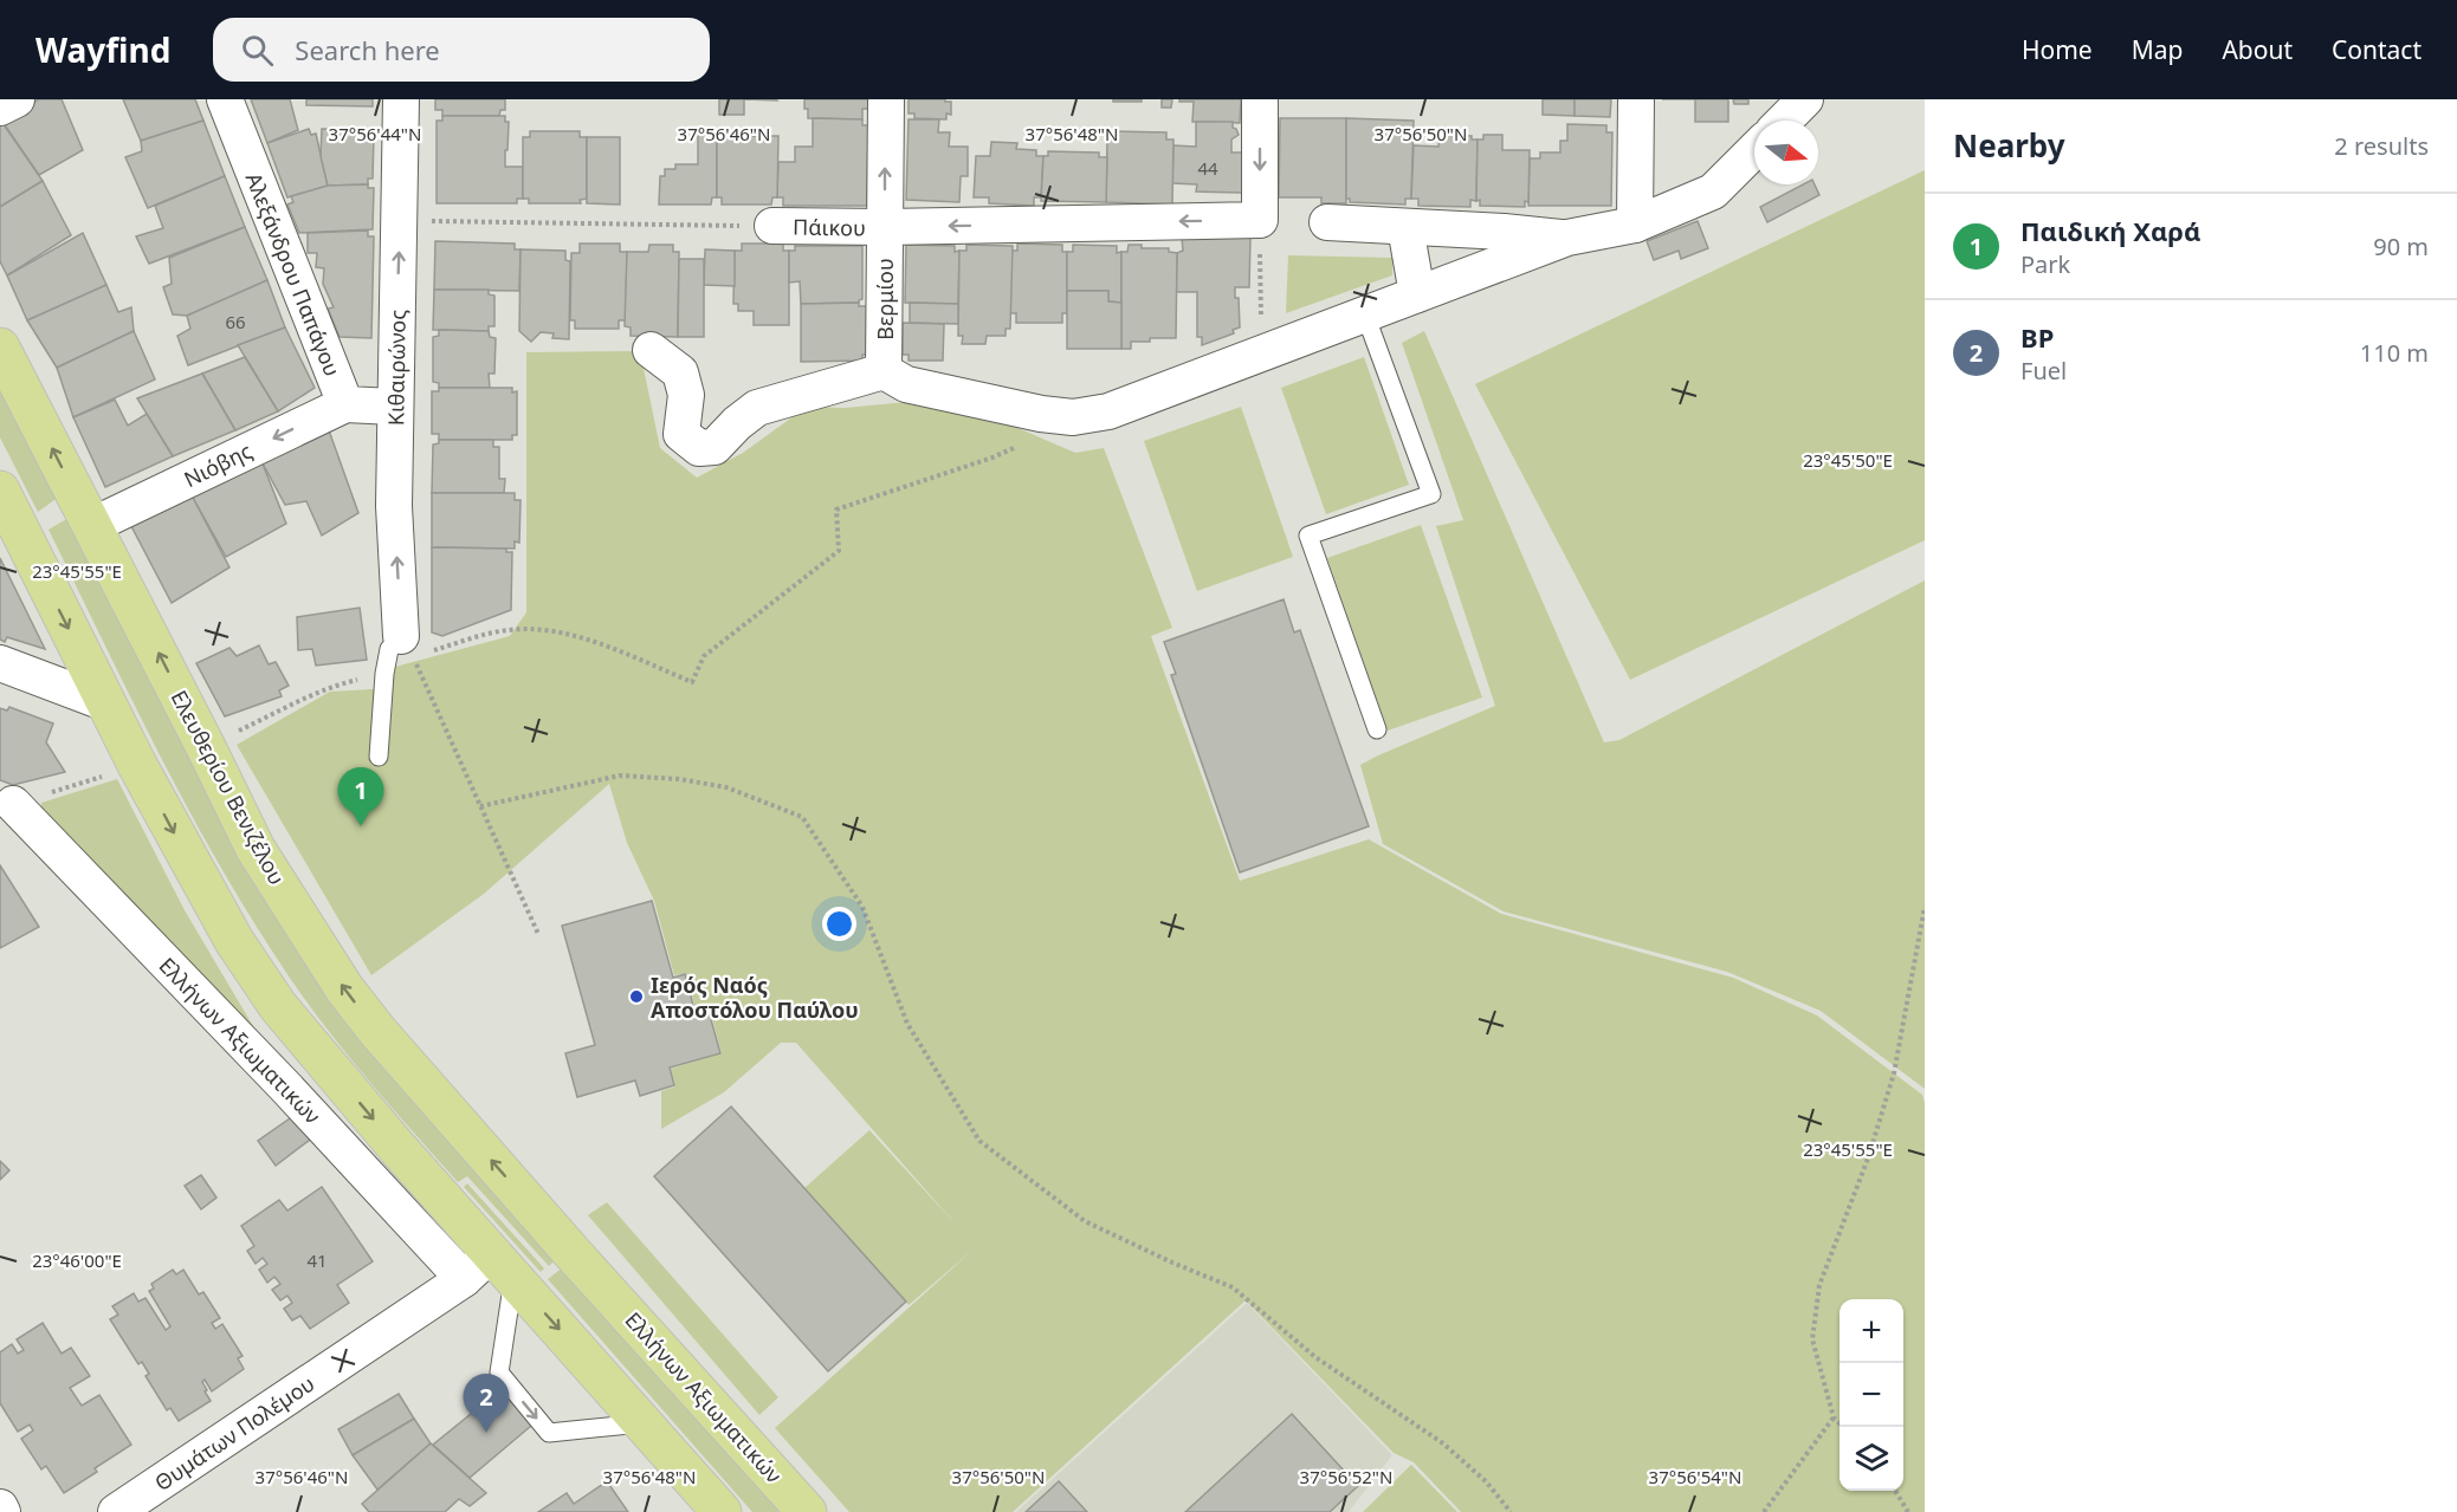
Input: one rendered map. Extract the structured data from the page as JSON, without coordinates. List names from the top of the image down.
{
  "streets": {
    "main road": ["Ελευθερίου Βενιζέλου", "Ελλήνων Αξιωματικών"],
    "street": [
      "Πάικου",
      "Αλεξάνδρου Παπάγου",
      "Βερμίου",
      "Κιθαιρώνος",
      "Νιόβης",
      "Θυµάτων Πολέµου"
    ]
  },
  "crossings": [
    ["Πάικου", "Βερμίου"],
    ["Πάικου", "Κιθαιρώνος"],
    ["Αλεξάνδρου Παπάγου", "Κιθαιρώνος"],
    ["Αλεξάνδρου Παπάγου", "Νιόβης"],
    ["Νιόβης", "Ελευθερίου Βενιζέλου"],
    ["Ελευθερίου Βενιζέλου", "Ελλήνων Αξιωματικών"],
    ["Ελλήνων Αξιωματικών", "Θυµάτων Πολέµου"]
  ],
  "one_way": [
    "Πάικου",
    "Βερμίου",
    "Κιθαιρώνος",
    "Νιόβης"
  ],
  "places": ["Ιερός Ναός Αποστόλου Παύλου"],
  "house_numbers": ["44", "66", "41"],
  "north": "right",
  "page": {
    "header": "Wayfind",
    "search": "Search here",
    "nav": [
      "Home",
      "Map",
      "About",
      "Contact"
    ],
    "heading": ["Nearby", "2 results"],
    "list": [
      {
        "mark": "1",
        "name": "Παιδική Χαρά",
        "note": "Park",
        "value": "90 m"
      },
      {
        "mark": "2",
        "name": "BP",
        "note": "Fuel",
        "value": "110 m"
      }
    ],
    "pins": ["1", "2"],
    "map_buttons": ["+", "−"]
  },
  "coordinates": [
    "37°56'44\"N",
    "37°56'46\"N",
    "37°56'48\"N",
    "37°56'50\"N",
    "23°45'50\"E",
    "23°45'55\"E",
    "23°46'00\"E",
    "37°56'52\"N",
    "37°56'54\"N"
  ]
}
